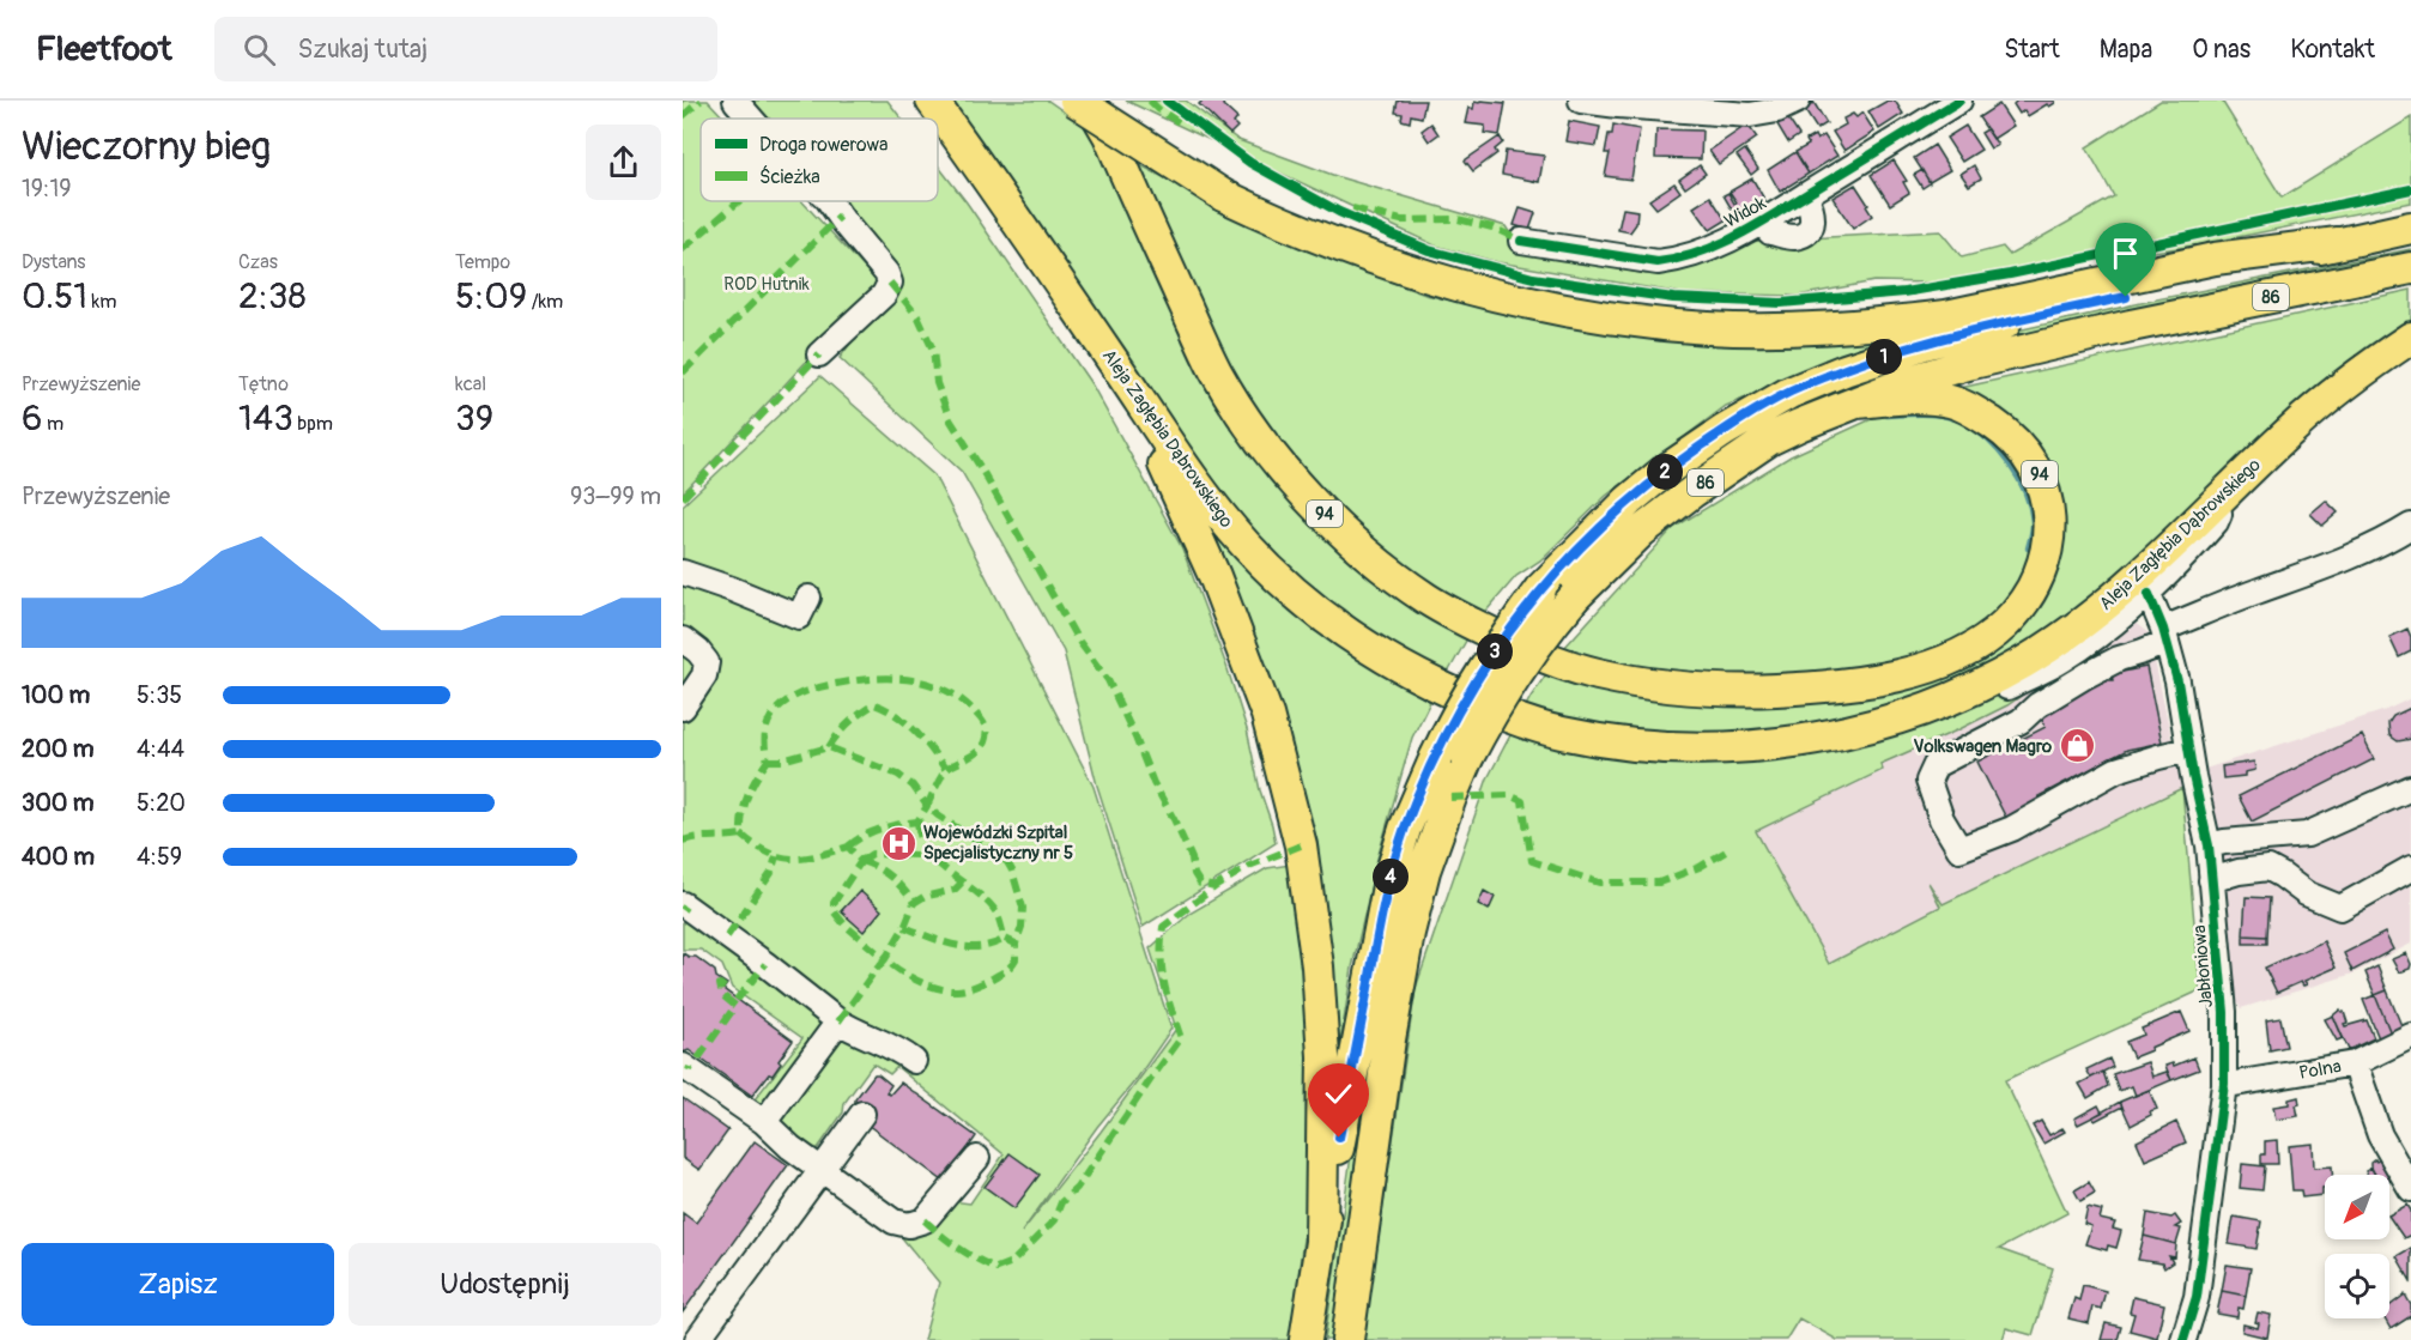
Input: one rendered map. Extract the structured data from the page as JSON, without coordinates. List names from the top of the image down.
{
  "streets": {
    "main road": ["86", "Aleja Zagłębia Dąbrowskiego", "94"],
    "street": ["Widok", "Jabłoniowa", "Polna"]
  },
  "crossings": [
    ["86", "94"],
    ["Jabłoniowa", "Polna"]
  ],
  "parks": ["ROD Hutnik"],
  "places": {
    "shop": ["Volkswagen Magro"],
    "hospital": ["Wojewódzki Szpital Specjalistyczny nr 5"]
  },
  "legend": ["Droga rowerowa", "Ścieżka"],
  "north": "bottom left",
  "page": {
    "header": "Fleetfoot",
    "search": "Szukaj tutaj",
    "nav": [
      "Start",
      "Mapa",
      "O nas",
      "Kontakt"
    ],
    "heading": ["Wieczorny bieg", "19:19"],
    "stats": [
      ["Dystans", "0.51 km"],
      ["Czas", "2:38"],
      ["Tempo", "5:09 /km"],
      ["Przewyższenie", "6 m"],
      ["Tętno", "143 bpm"],
      ["kcal", "39"]
    ],
    "pins": [
      "1",
      "2",
      "3",
      "4"
    ],
    "chart": ["Przewyższenie", "93–99 m"],
    "list": [
      {
        "name": "100 m",
        "note": "5:35"
      },
      {
        "name": "200 m",
        "note": "4:44"
      },
      {
        "name": "300 m",
        "note": "5:20"
      },
      {
        "name": "400 m",
        "note": "4:59"
      }
    ],
    "buttons": ["Zapisz", "Udostępnij"]
  }
}
